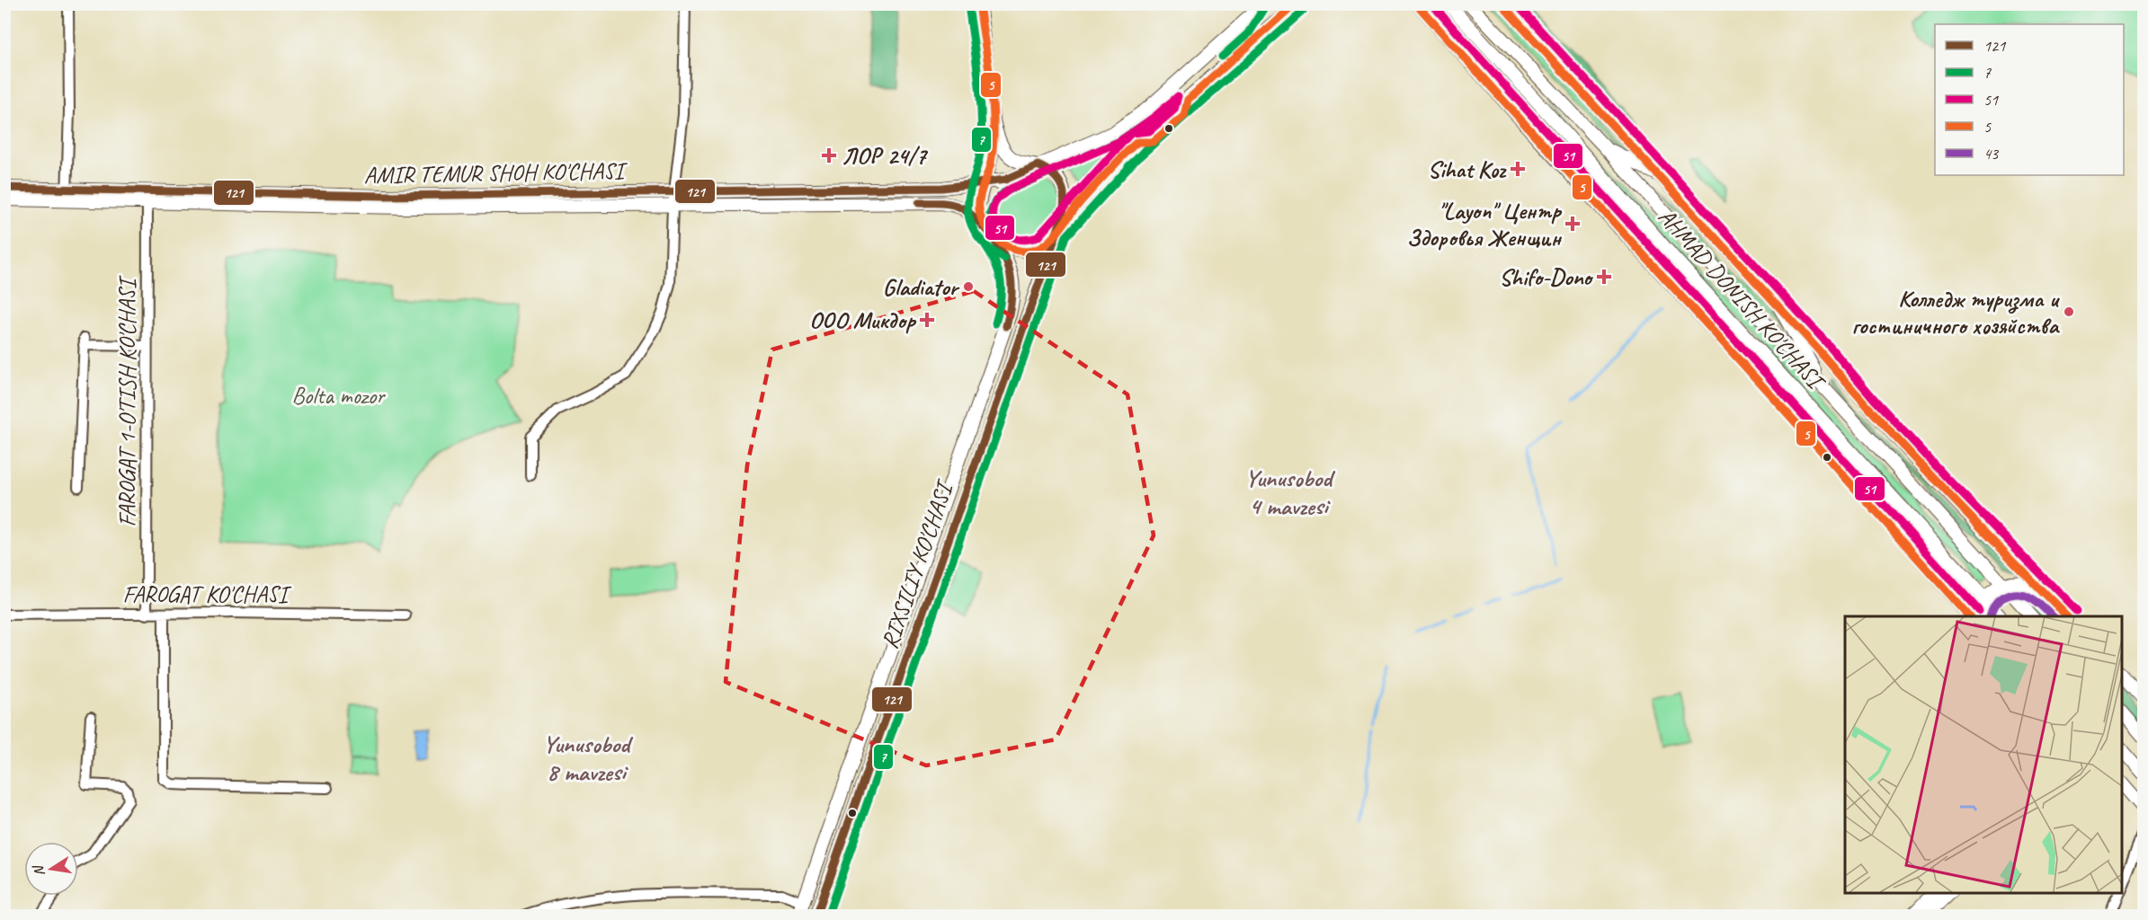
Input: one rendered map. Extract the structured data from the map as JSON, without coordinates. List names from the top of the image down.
{
  "streets": {
    "main road": ["AMIR TEMUR SHOH KO'CHASI", "AHMAD DONISH KO'CHASI", "RIXSILIY KO'CHASI"],
    "street": ["FAROGAT 1-O'TISH KO'CHASI", "FAROGAT KO'CHASI"]
  },
  "crossings": [
    ["AMIR TEMUR SHOH KO'CHASI", "FAROGAT 1-O'TISH KO'CHASI"],
    ["AMIR TEMUR SHOH KO'CHASI", "RIXSILIY KO'CHASI"],
    ["FAROGAT 1-O'TISH KO'CHASI", "FAROGAT KO'CHASI"]
  ],
  "districts": ["Yunusobod 4 mavzesi", "Yunusobod 8 mavzesi"],
  "parks": ["Bolta mozor"],
  "places": {
    "health": [
      "ЛОР 24/7",
      "Sihat Koz",
      "\"Layon\" Центр Здоровья Женщин",
      "Shifo-Dono",
      "ООО Микдор"
    ],
    "other": ["Gladiator", "Колледж туризма и гостиничного хозяйства"]
  },
  "lines": [
    "transit line 51",
    "transit line 5",
    "transit line 7",
    "transit line 121",
    "transit line 43"
  ],
  "legend": [
    "121",
    "7",
    "51",
    "5",
    "43"
  ],
  "north": "left"
}
